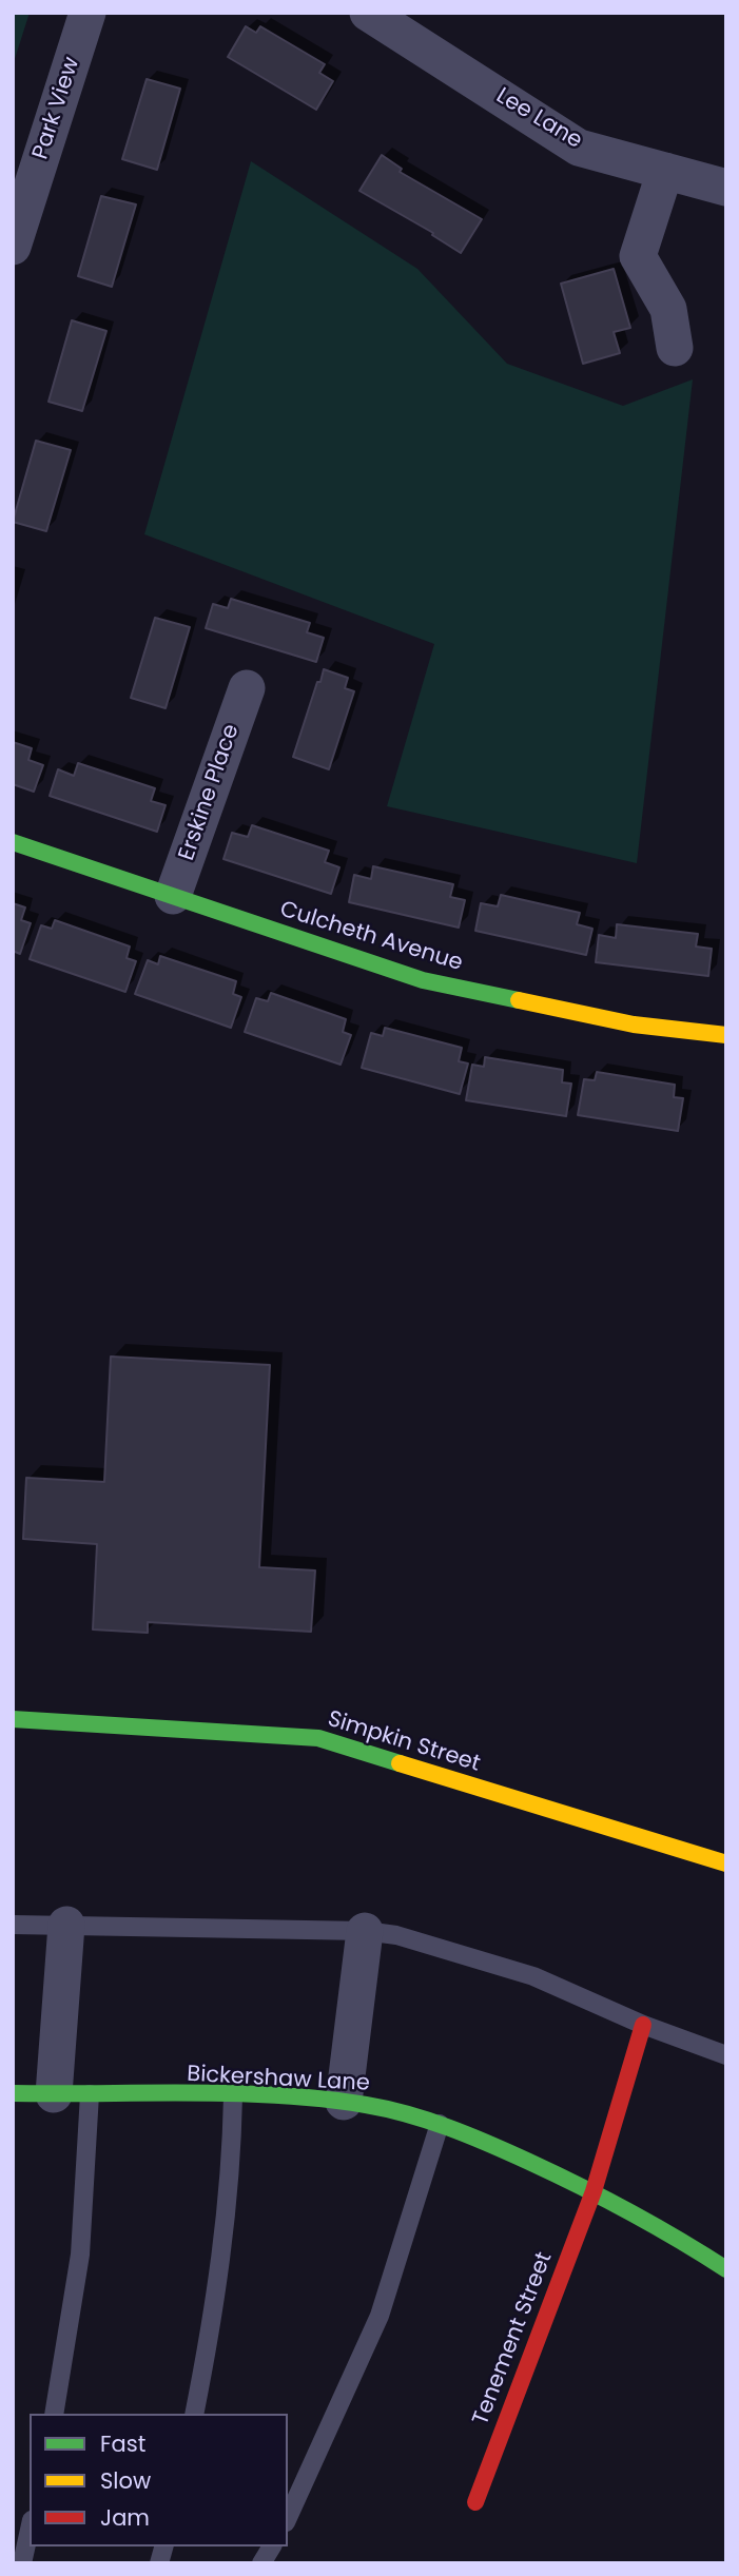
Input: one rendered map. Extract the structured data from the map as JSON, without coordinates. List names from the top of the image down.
{
  "streets": {
    "street": [
      "Park View",
      "Lee Lane",
      "Erskine Place",
      "Culcheth Avenue",
      "Simpkin Street",
      "Bickershaw Lane",
      "Tenement Street"
    ]
  },
  "crossings": [
    ["Erskine Place", "Culcheth Avenue"],
    ["Bickershaw Lane", "Tenement Street"]
  ],
  "legend": ["Fast", "Slow", "Jam"]
}
